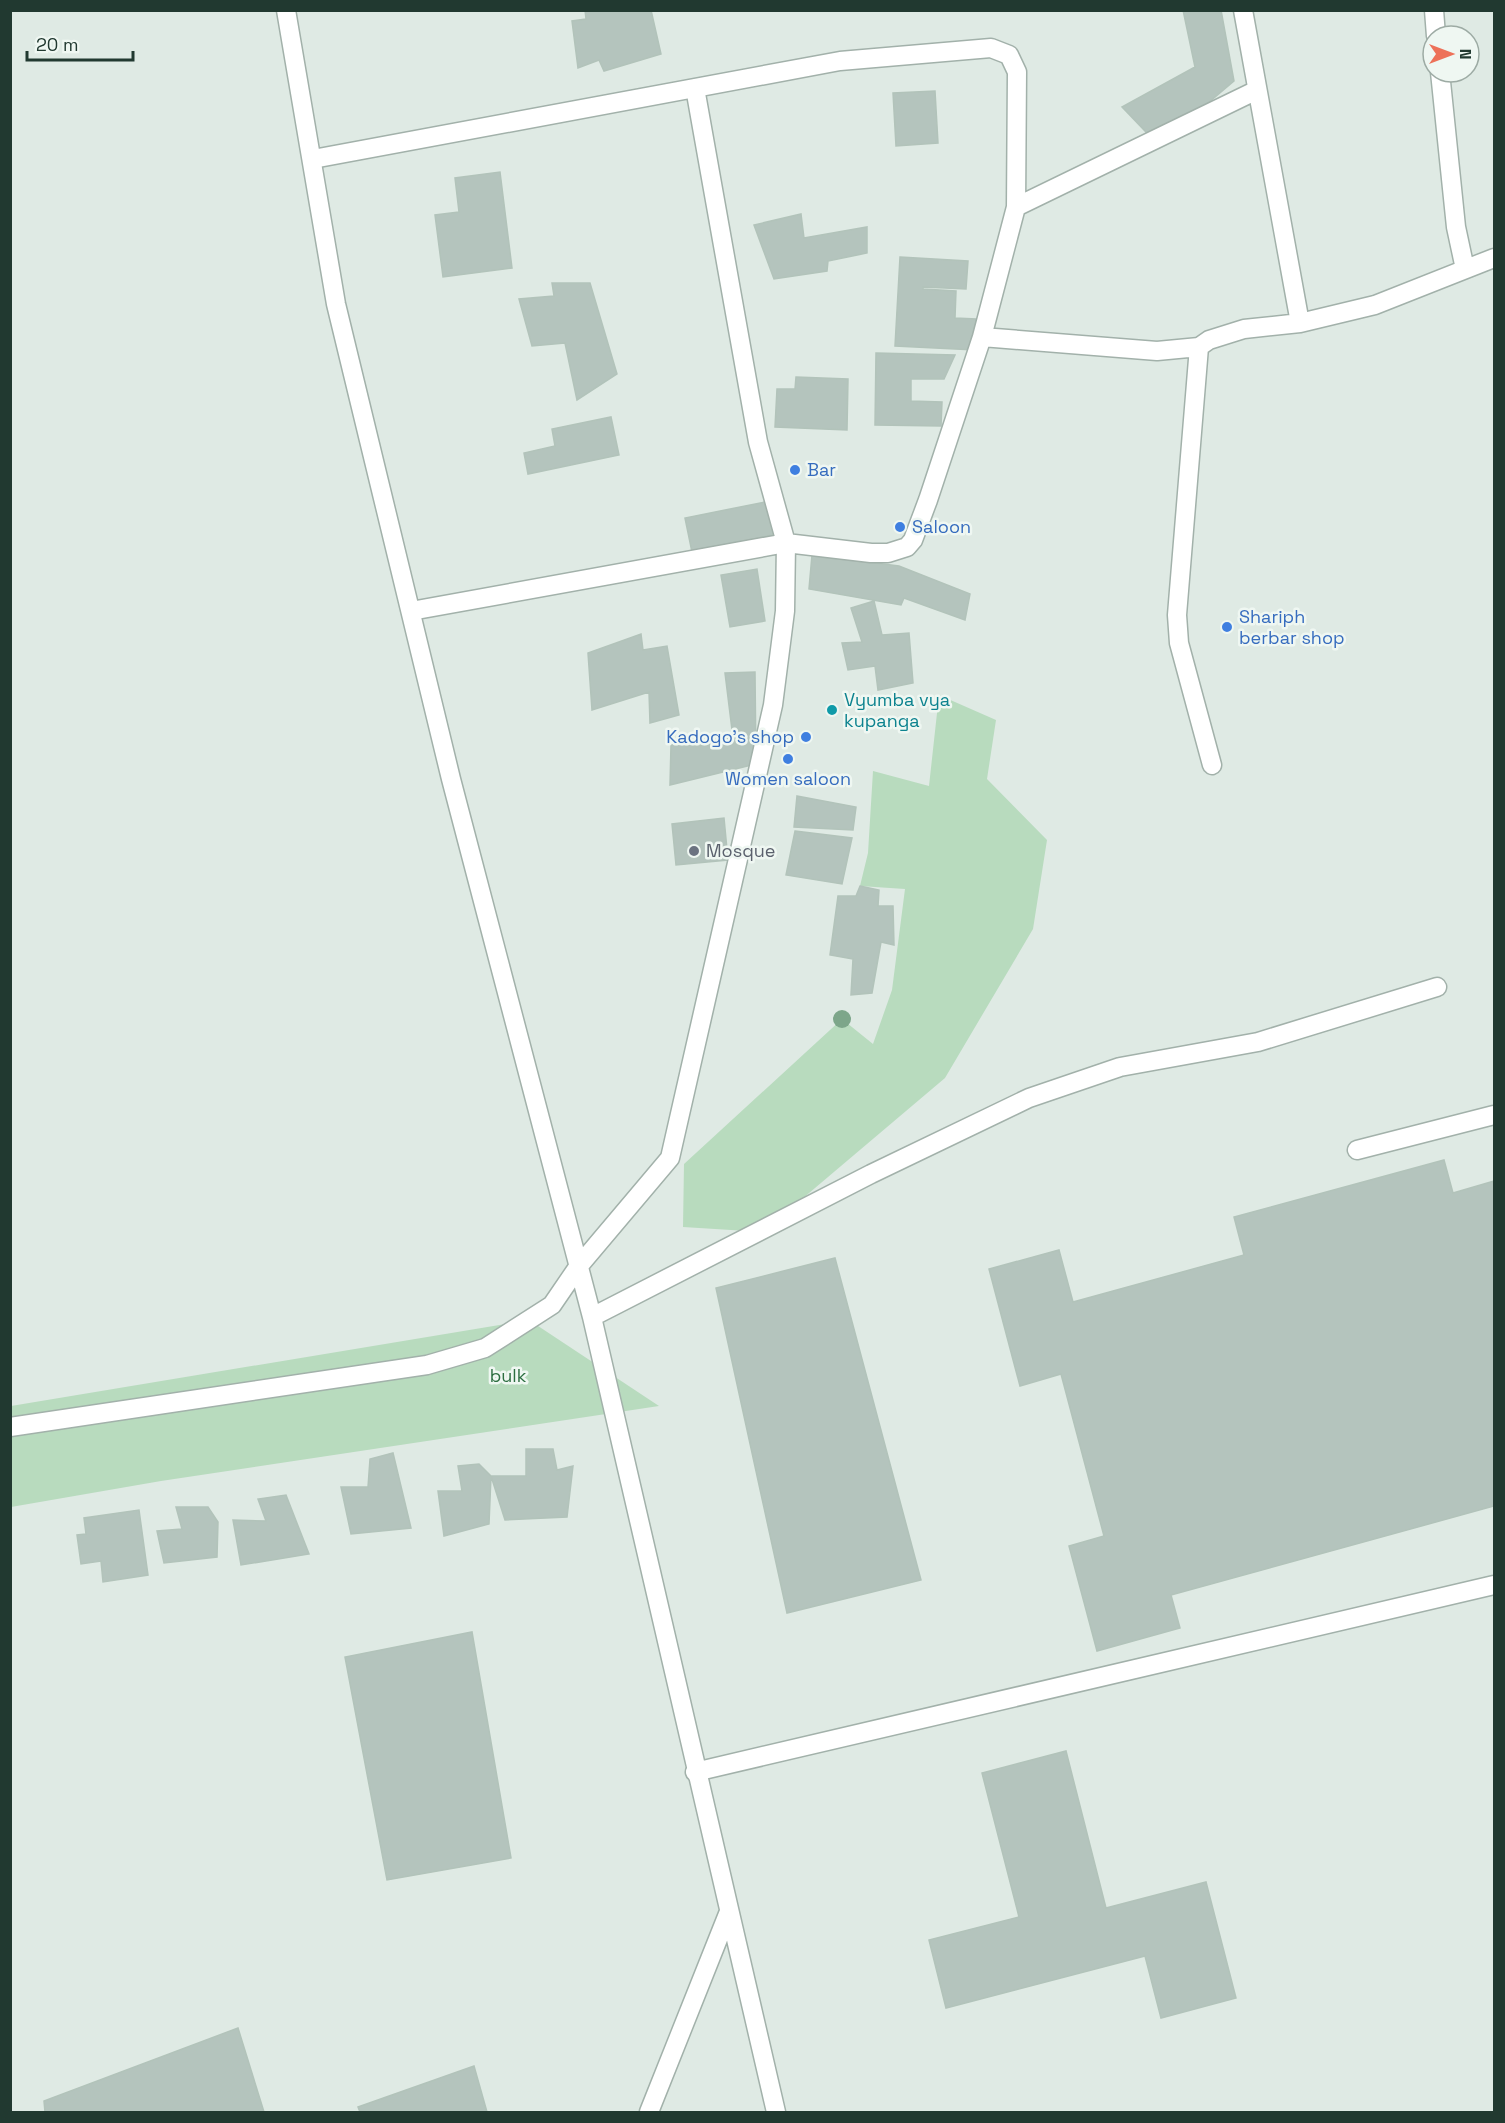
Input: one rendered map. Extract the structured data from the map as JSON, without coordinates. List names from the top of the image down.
{
  "parks": ["bulk"],
  "places": [
    "Bar",
    "Saloon",
    "Shariph berbar shop",
    "Vyumba vya kupanga",
    "Kadogo's shop",
    "Women saloon",
    "Mosque"
  ],
  "scale_bar": "20 m",
  "north": "right"
}
